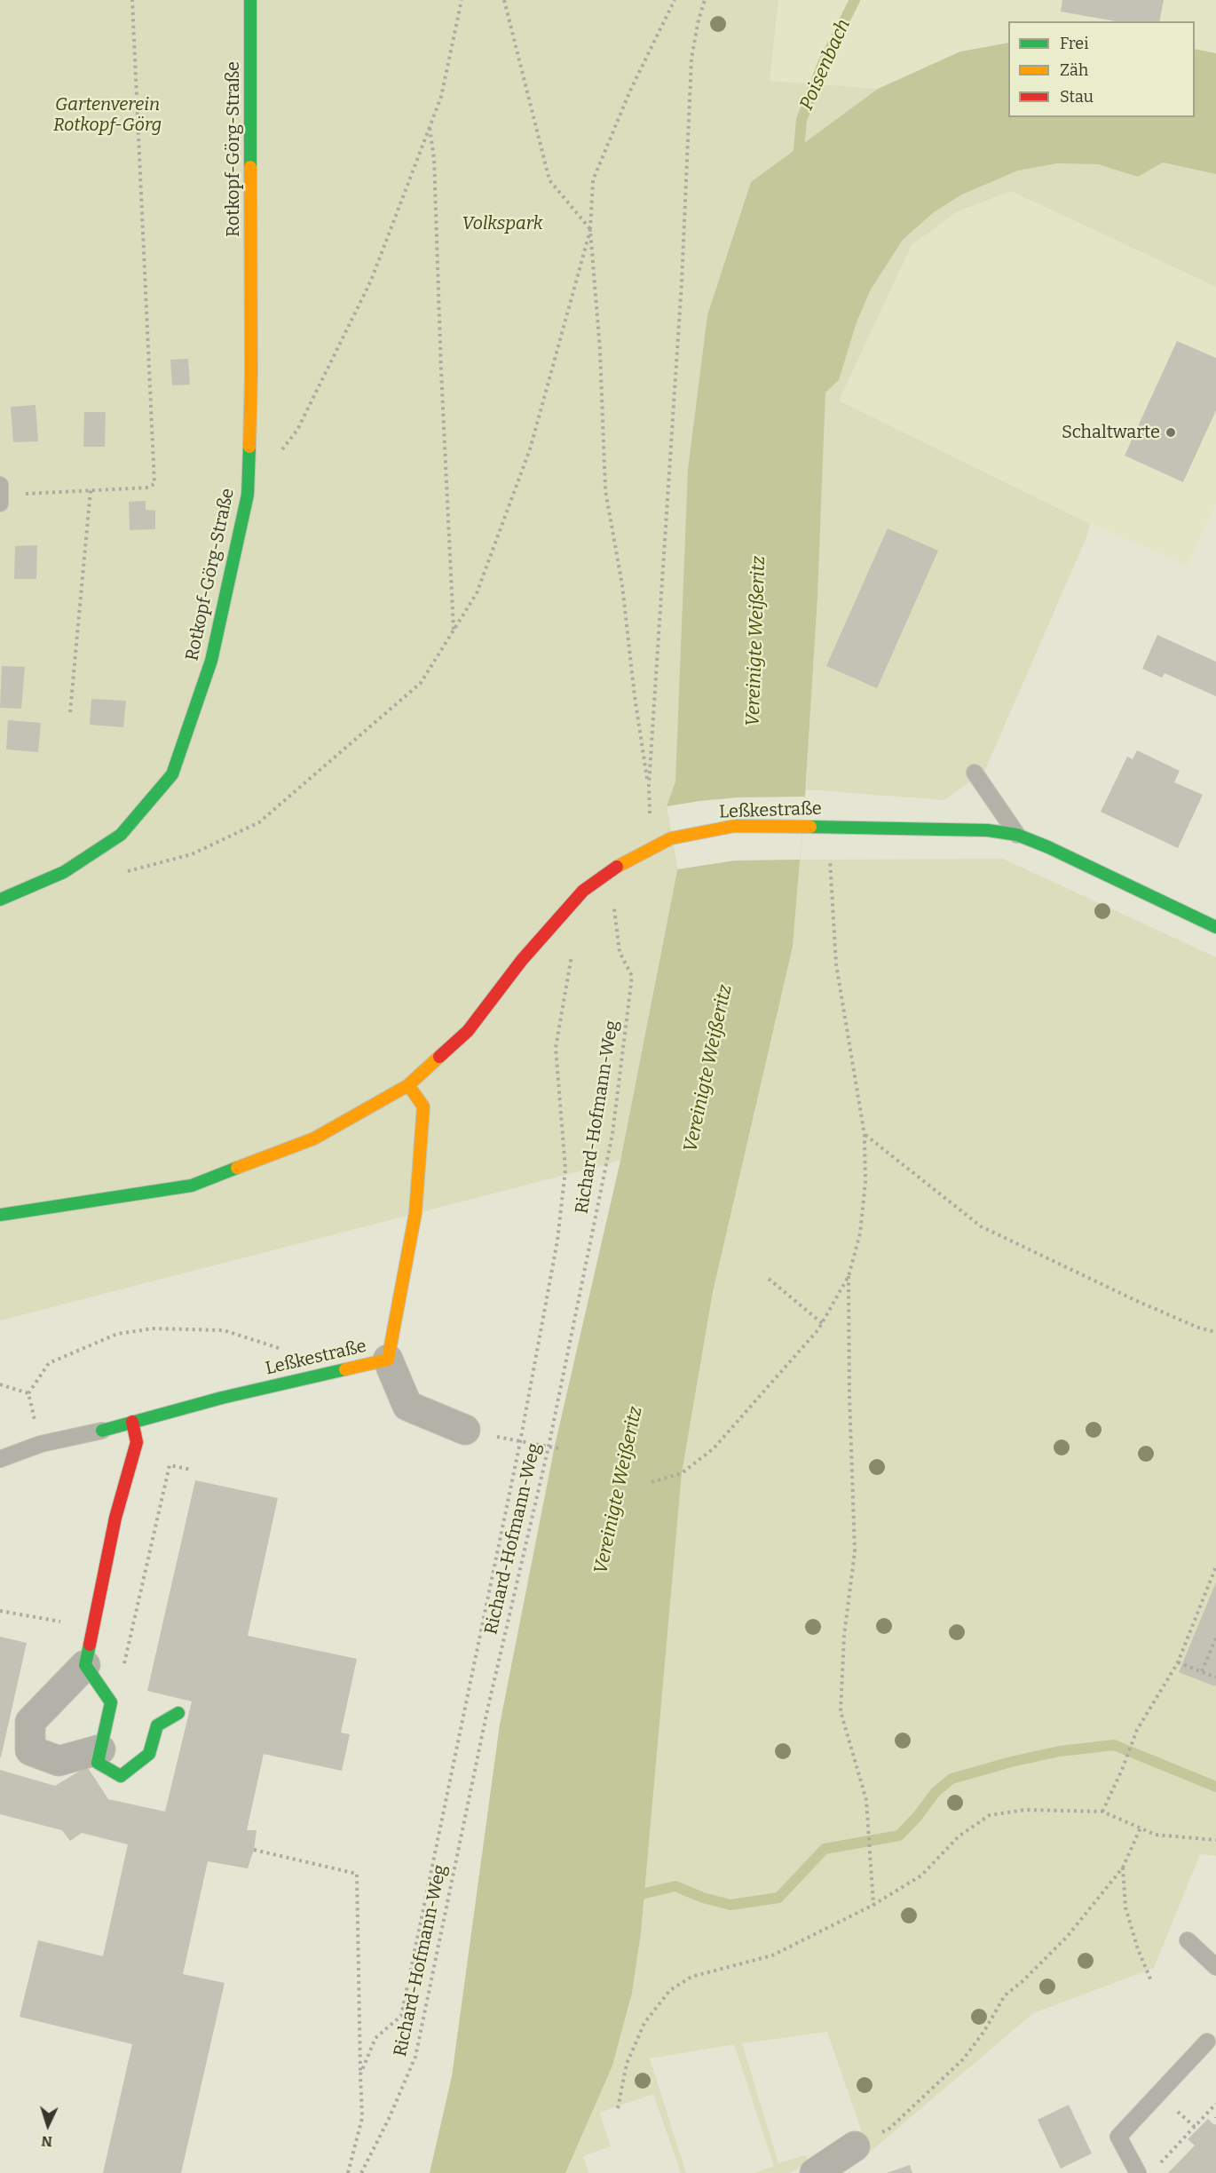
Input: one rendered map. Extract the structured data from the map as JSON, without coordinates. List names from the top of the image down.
{
  "streets": {
    "street": ["Rotkopf-Görg-Straße", "Leßkestraße"],
    "path": ["Richard-Hofmann-Weg"]
  },
  "water": ["Poisenbach", "Vereinigte Weißeritz"],
  "parks": ["Gartenverein Rotkopf-Görg", "Volkspark"],
  "places": ["Schaltwarte"],
  "legend": ["Frei", "Zäh", "Stau"],
  "north": "bottom"
}
